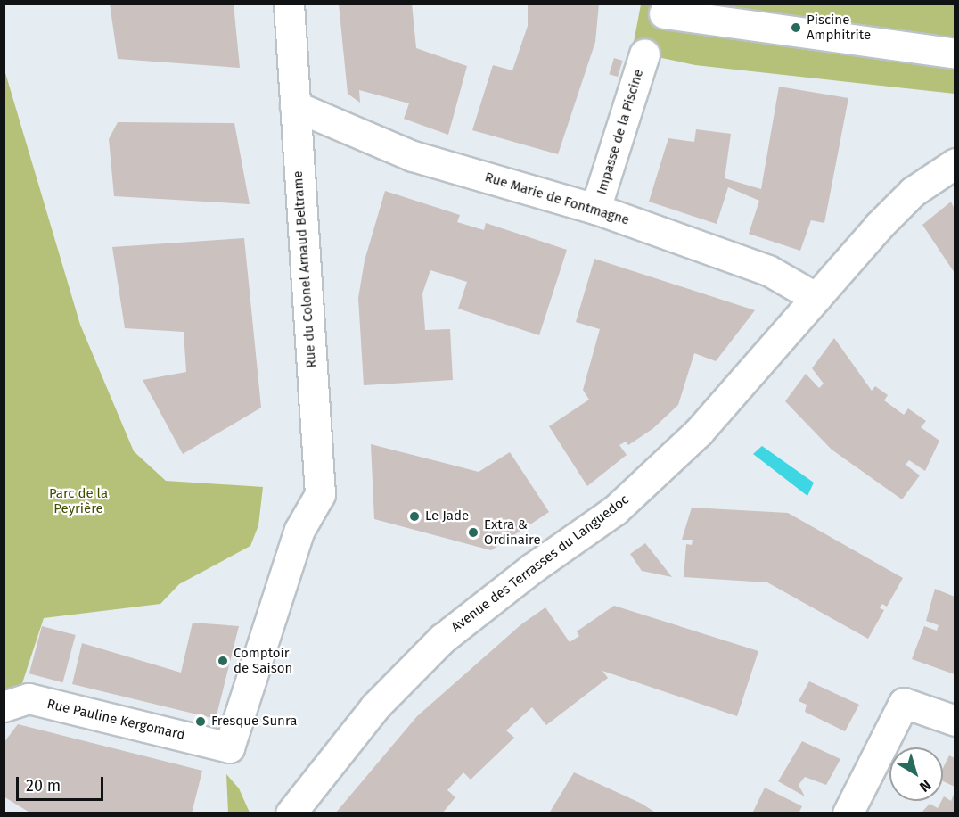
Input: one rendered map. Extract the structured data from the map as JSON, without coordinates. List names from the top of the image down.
{
  "streets": {
    "street": [
      "Impasse de la Piscine",
      "Rue Marie de Fontmagne",
      "Rue du Colonel Arnaud Beltrame",
      "Avenue des Terrasses du Languedoc",
      "Rue Pauline Kergomard"
    ]
  },
  "crossings": [
    ["Impasse de la Piscine", "Rue Marie de Fontmagne"],
    ["Rue Marie de Fontmagne", "Rue du Colonel Arnaud Beltrame"],
    ["Rue Marie de Fontmagne", "Avenue des Terrasses du Languedoc"],
    ["Rue du Colonel Arnaud Beltrame", "Rue Pauline Kergomard"]
  ],
  "parks": ["Parc de la Peyrière"],
  "places": [
    "Piscine Amphitrite",
    "Le Jade",
    "Extra & Ordinaire",
    "Comptoir de Saison",
    "Fresque Sunra"
  ],
  "scale_bar": "20 m",
  "north": "bottom right"
}
